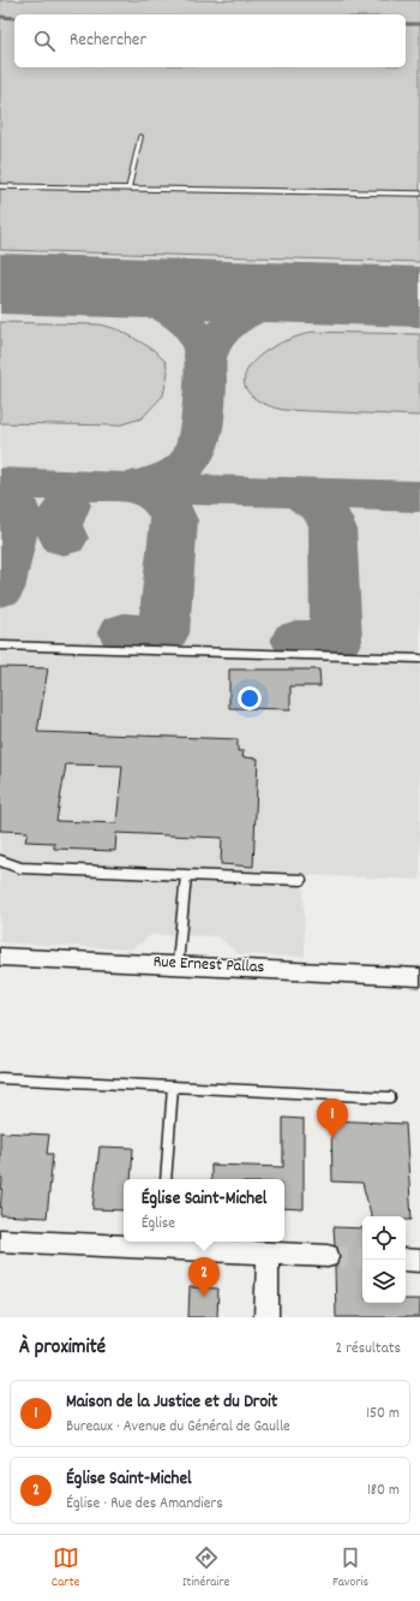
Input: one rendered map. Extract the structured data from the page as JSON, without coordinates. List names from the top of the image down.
{
  "streets": {
    "street": ["Rue Ernest Pallas"]
  },
  "page": {
    "search": "Rechercher",
    "pins": ["1", "2"],
    "popup": ["Église Saint-Michel", "Église"],
    "heading": ["À proximité", "2 résultats"],
    "list": [
      {
        "mark": "1",
        "name": "Maison de la Justice et du Droit",
        "note": "Bureaux · Avenue du Général de Gaulle",
        "value": "150 m"
      },
      {
        "mark": "2",
        "name": "Église Saint-Michel",
        "note": "Église · Rue des Amandiers",
        "value": "180 m"
      }
    ],
    "nav": ["Carte", "Itinéraire", "Favoris"]
  }
}
